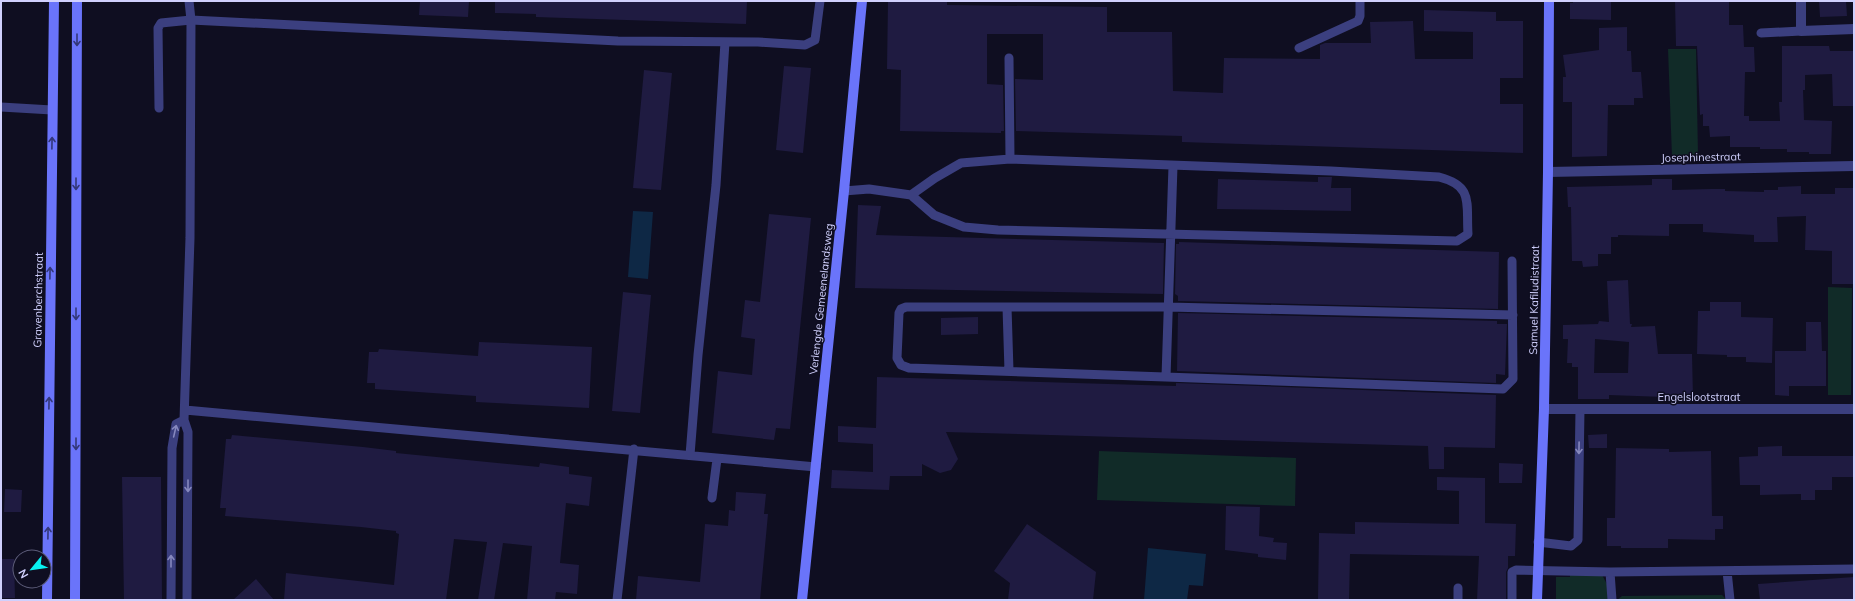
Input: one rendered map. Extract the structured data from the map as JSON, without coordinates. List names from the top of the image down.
{
  "streets": {
    "street": [
      "Josephinestraat",
      "Verlengde Gemeenelandsweg",
      "Gravenberchstraat",
      "Samuel Kafiludistraat",
      "Engelslootstraat"
    ]
  },
  "crossings": [
    ["Josephinestraat", "Samuel Kafiludistraat"],
    ["Samuel Kafiludistraat", "Engelslootstraat"]
  ],
  "north": "bottom left"
}
